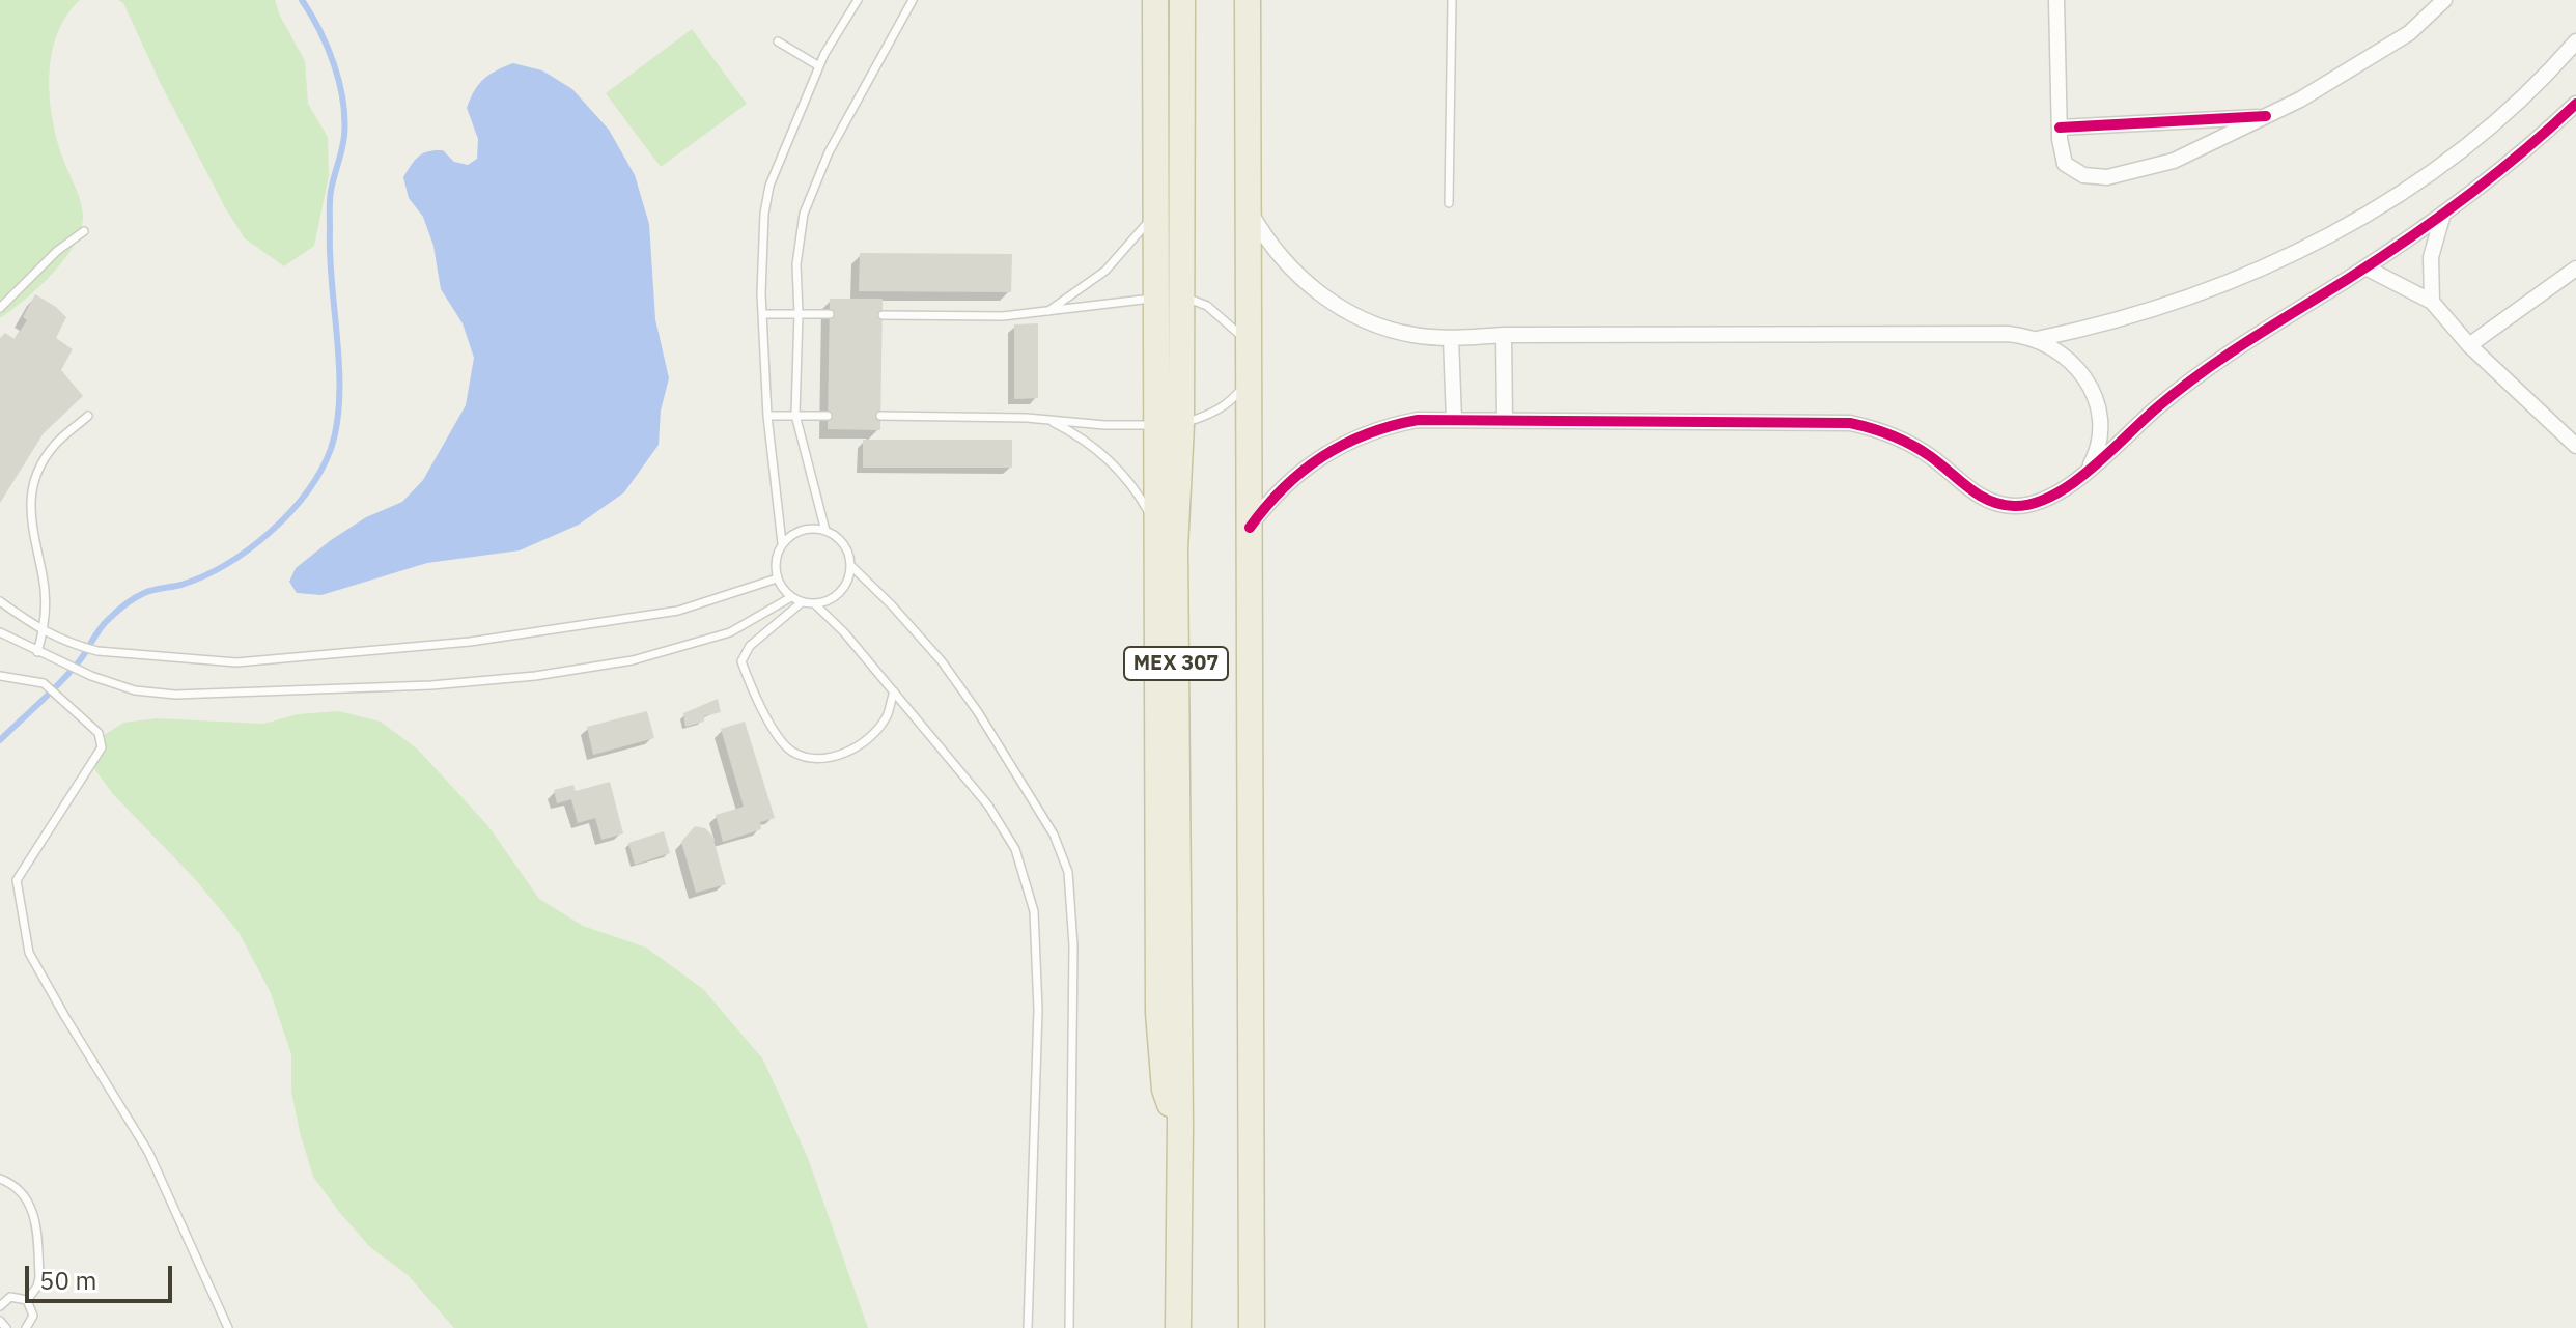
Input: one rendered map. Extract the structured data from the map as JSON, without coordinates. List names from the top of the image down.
{
  "streets": {
    "highway": ["MEX 307"]
  },
  "scale_bar": "50 m"
}
